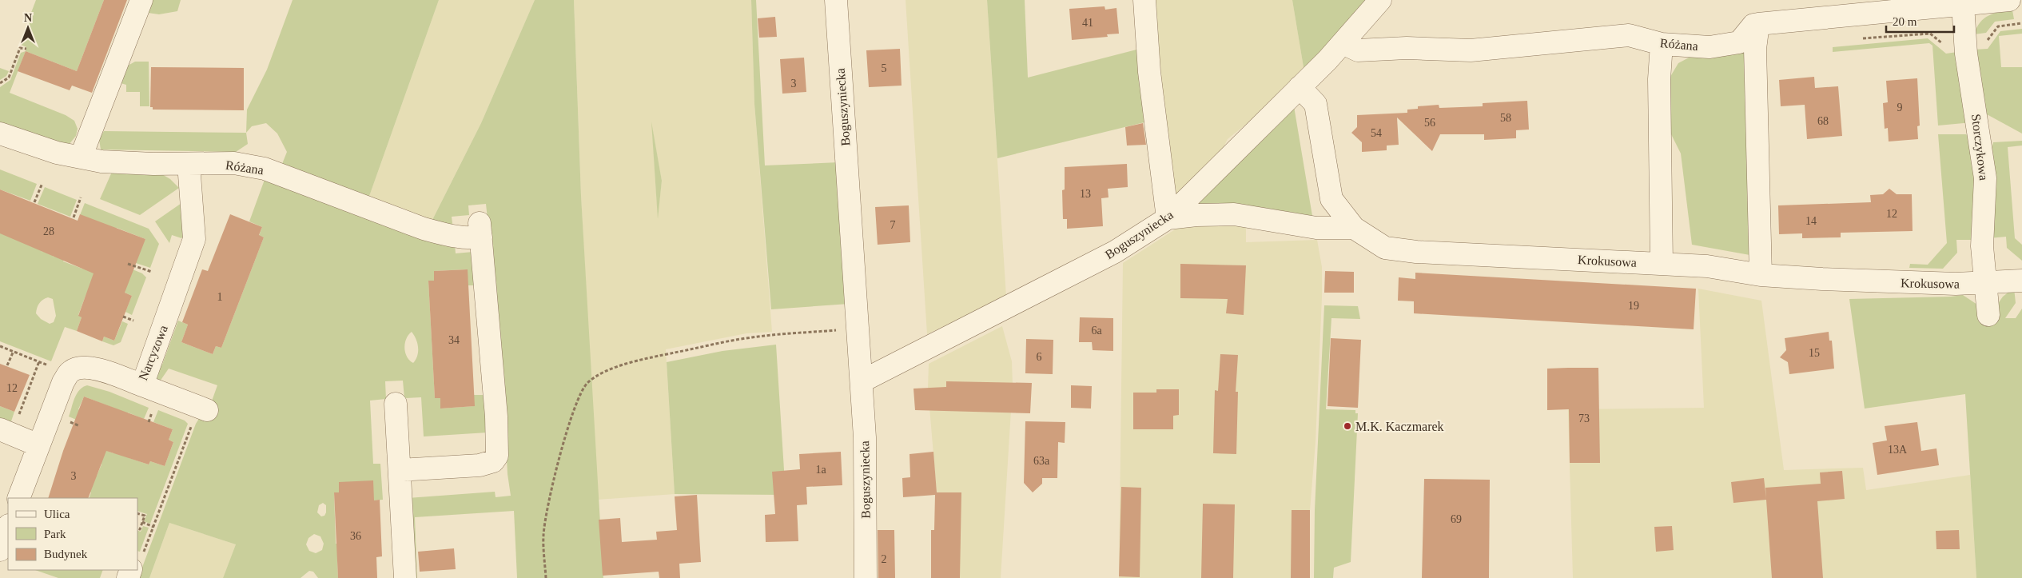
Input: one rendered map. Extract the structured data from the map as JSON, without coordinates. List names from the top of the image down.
{
  "streets": {
    "street": [
      "Różana",
      "Boguszyniecka",
      "Storczykowa",
      "Krokusowa",
      "Narcyzowa"
    ]
  },
  "crossings": [
    ["Różana", "Boguszyniecka"],
    ["Różana", "Narcyzowa"],
    ["Boguszyniecka", "Krokusowa"],
    ["Storczykowa", "Krokusowa"]
  ],
  "places": ["M.K. Kaczmarek"],
  "house_numbers": [
    "41",
    "5",
    "3",
    "9",
    "58",
    "68",
    "56",
    "54",
    "13",
    "12",
    "14",
    "7",
    "28",
    "1",
    "19",
    "6a",
    "34",
    "15",
    "6",
    "12",
    "73",
    "13A",
    "63a",
    "1a",
    "3",
    "69",
    "36",
    "2"
  ],
  "legend": ["Ulica", "Park", "Budynek"],
  "scale_bar": "20 m",
  "north": "top"
}
